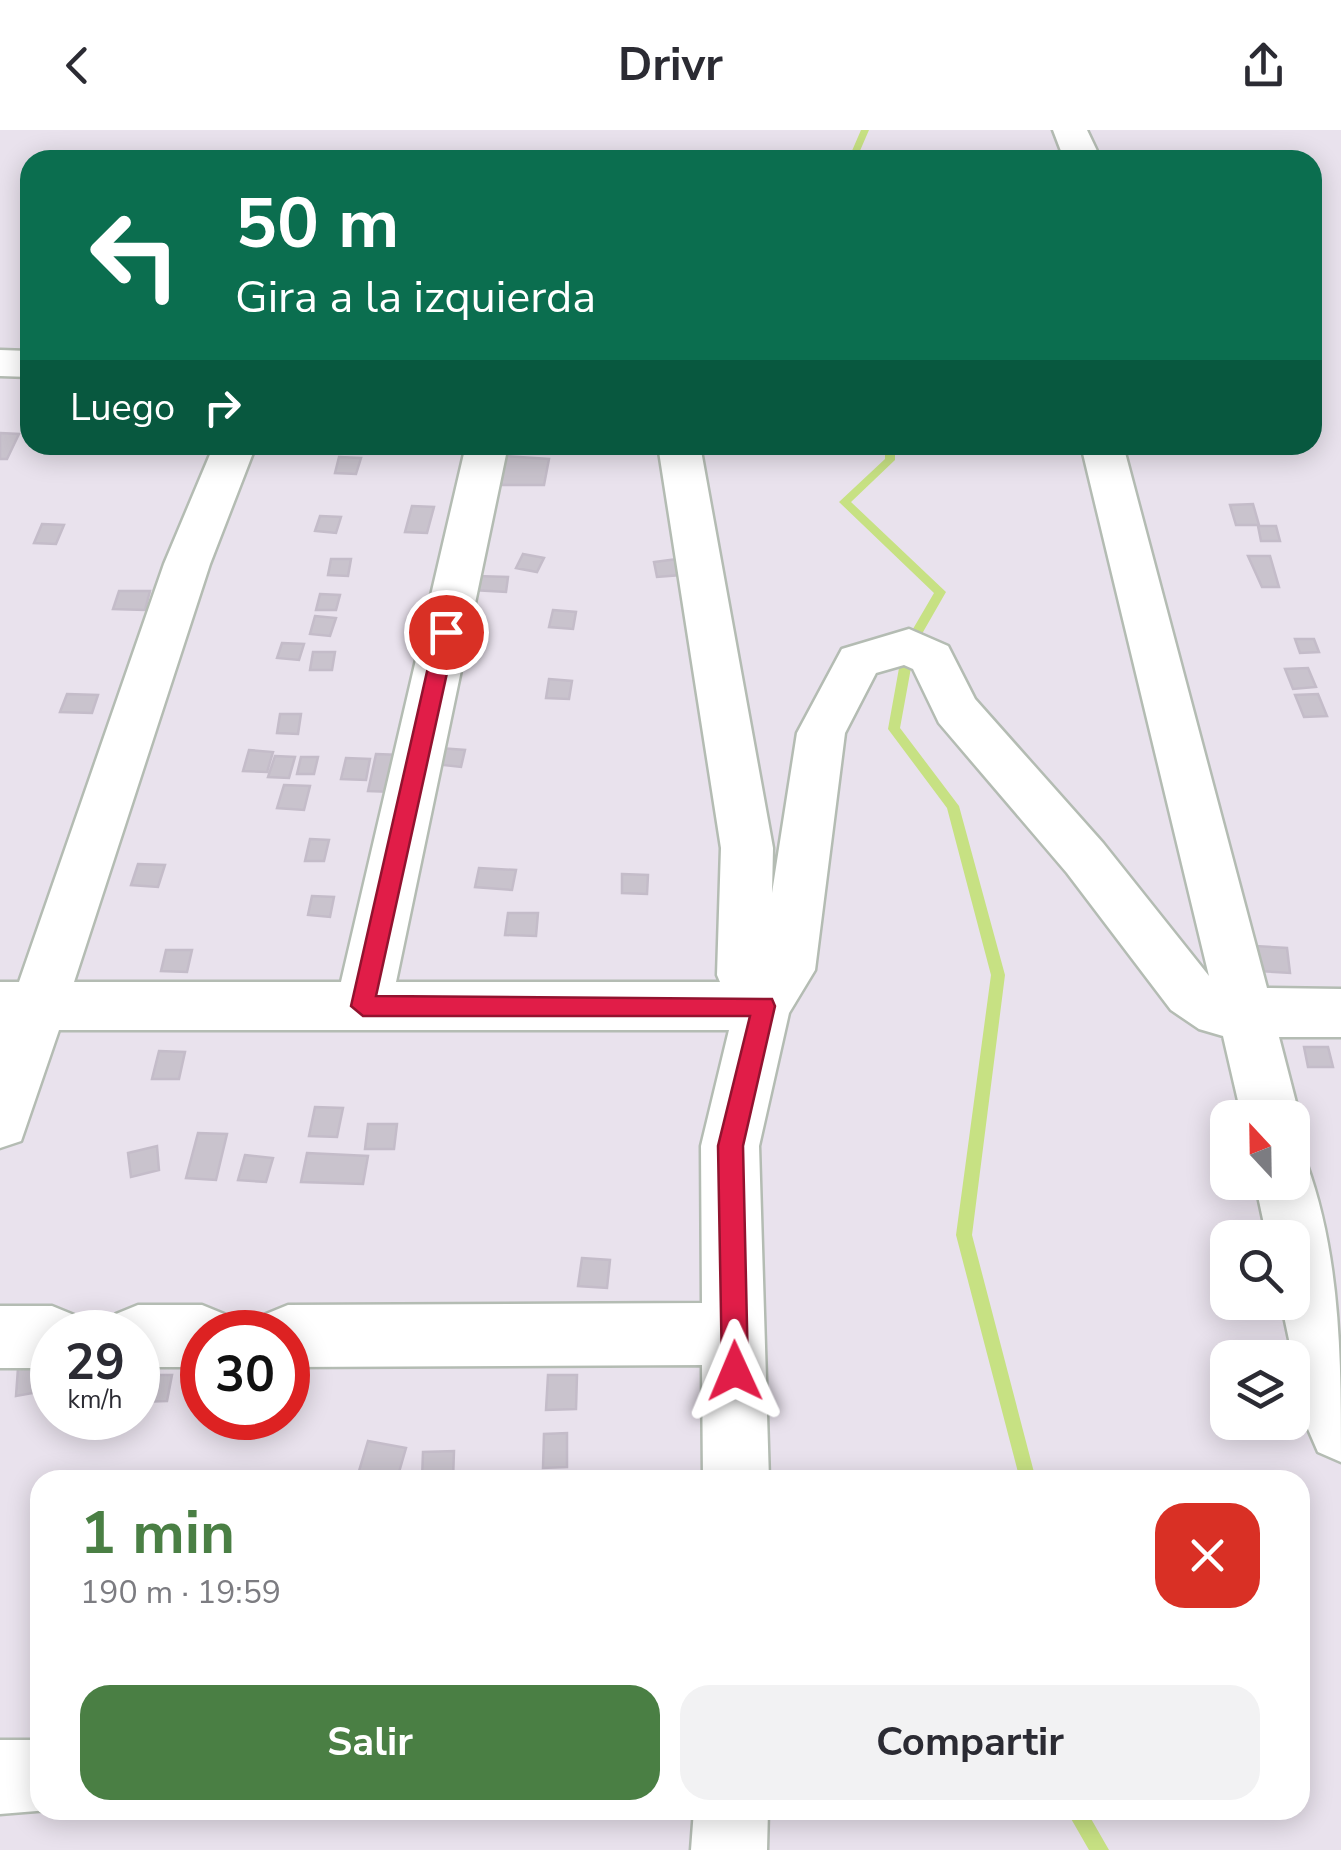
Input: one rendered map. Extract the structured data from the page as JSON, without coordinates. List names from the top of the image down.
{
  "north": "top",
  "page": {
    "header": "Drivr",
    "turn": ["50 m", "Gira a la izquierda"],
    "then": "Luego",
    "speed": "29 km/h",
    "limit": "30",
    "heading": ["1 min", "190 m · 19:59"],
    "buttons": ["Salir", "Compartir"]
  }
}
